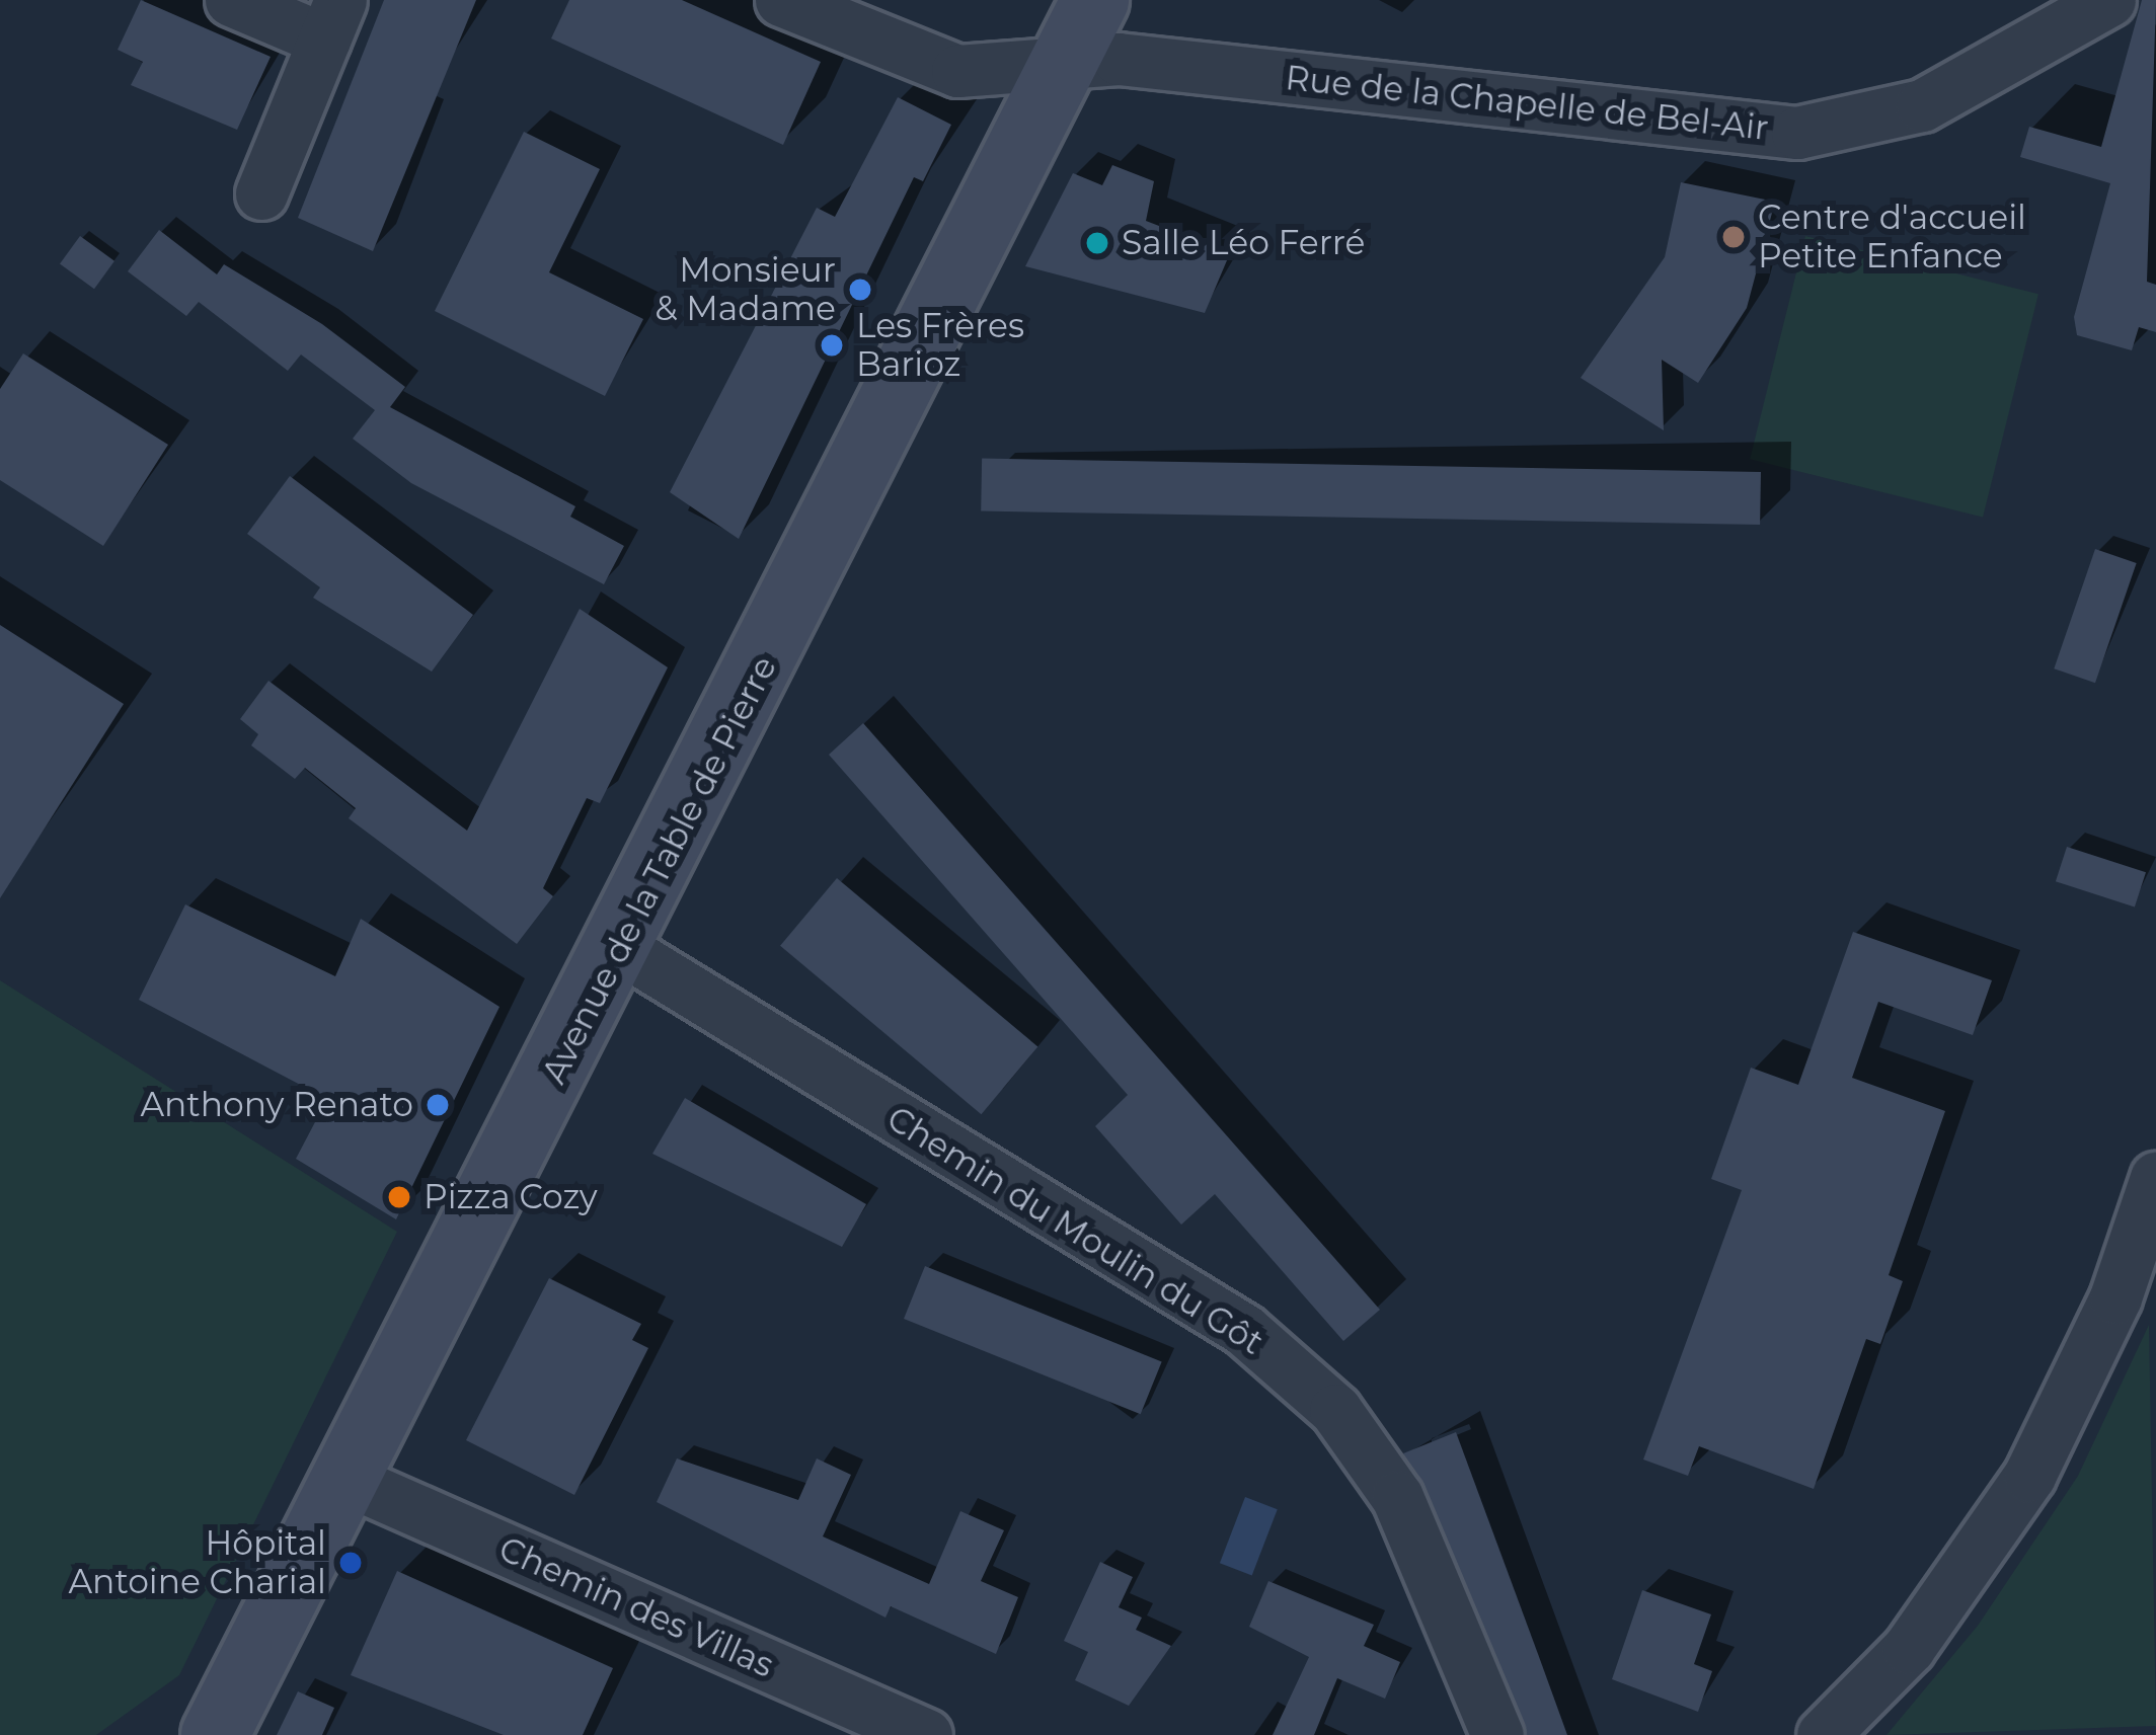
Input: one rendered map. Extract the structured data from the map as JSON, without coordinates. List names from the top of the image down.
{
  "streets": {
    "main road": ["Avenue de la Table de Pierre"],
    "street": ["Rue de la Chapelle de Bel-Air", "Chemin du Moulin du Gôt", "Chemin des Villas"]
  },
  "crossings": [
    ["Rue de la Chapelle de Bel-Air", "Avenue de la Table de Pierre"],
    ["Avenue de la Table de Pierre", "Chemin du Moulin du Gôt"],
    ["Avenue de la Table de Pierre", "Chemin des Villas"]
  ],
  "places": [
    "Centre d'accueil Petite Enfance",
    "Salle Léo Ferré",
    "Monsieur & Madame",
    "Les Frères Barioz",
    "Anthony Renato",
    "Pizza Cozy",
    "Hôpital Antoine Charial"
  ]
}
